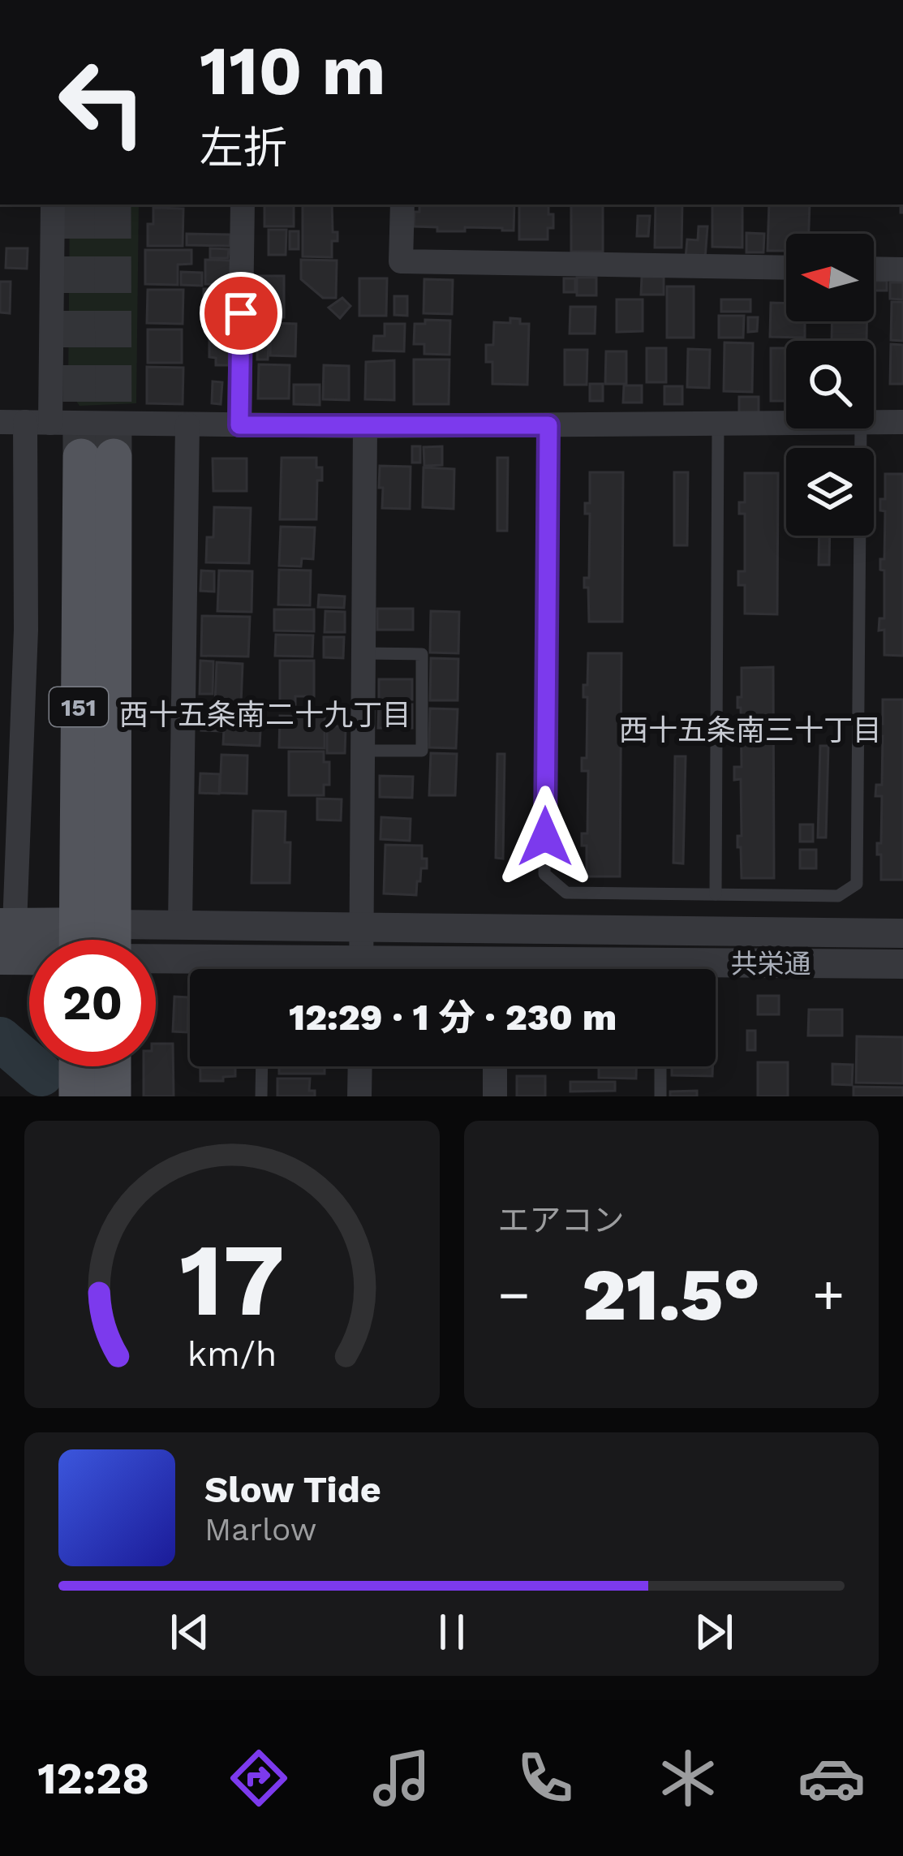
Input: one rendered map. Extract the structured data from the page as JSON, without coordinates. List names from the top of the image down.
{
  "streets": {
    "main road": ["151"],
    "street": ["共栄通"]
  },
  "districts": ["西十五条南二十九丁目", "西十五条南三十丁目"],
  "north": "left",
  "page": {
    "turn": ["110 m", "左折"],
    "limit": "20",
    "trip": "12:29 · 1 分 · 230 m",
    "tile": "エアコン",
    "heat": ["−", "21.5°", "+"],
    "song": ["Slow Tide", "Marlow"],
    "tabs": "12:28",
    "gauge": ["17", "km/h"]
  }
}
